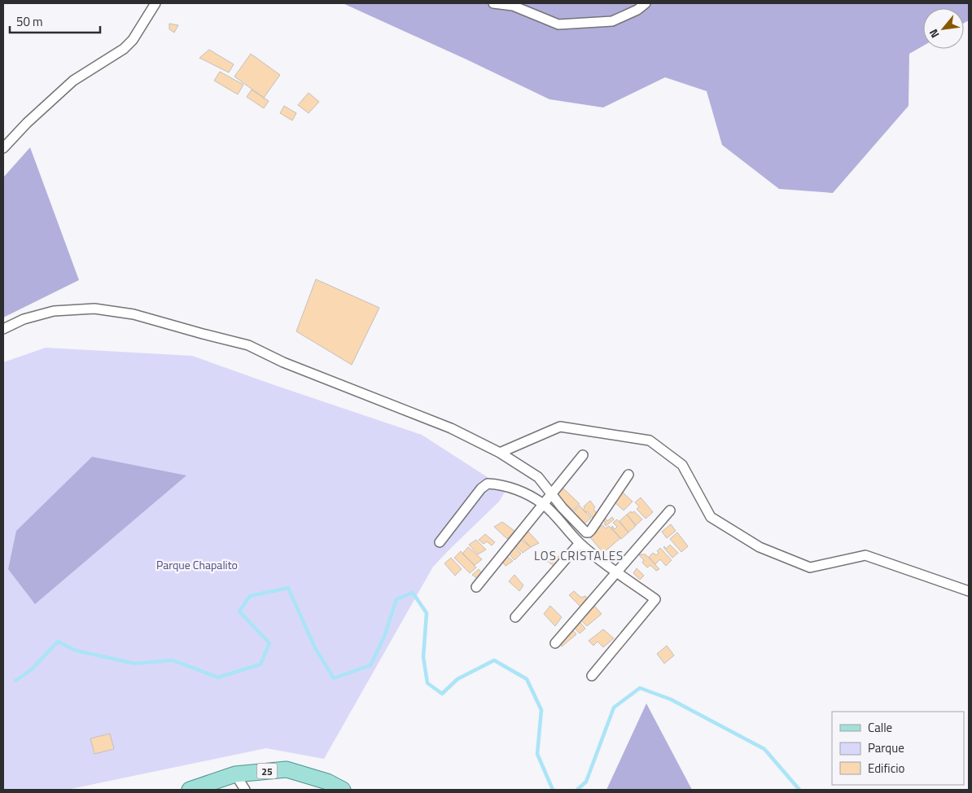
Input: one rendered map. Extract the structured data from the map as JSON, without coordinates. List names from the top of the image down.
{
  "streets": {
    "main road": ["25"]
  },
  "districts": ["LOS CRISTALES"],
  "parks": ["Parque Chapalito"],
  "legend": ["Calle", "Parque", "Edificio"],
  "scale_bar": "50 m",
  "north": "bottom left"
}
